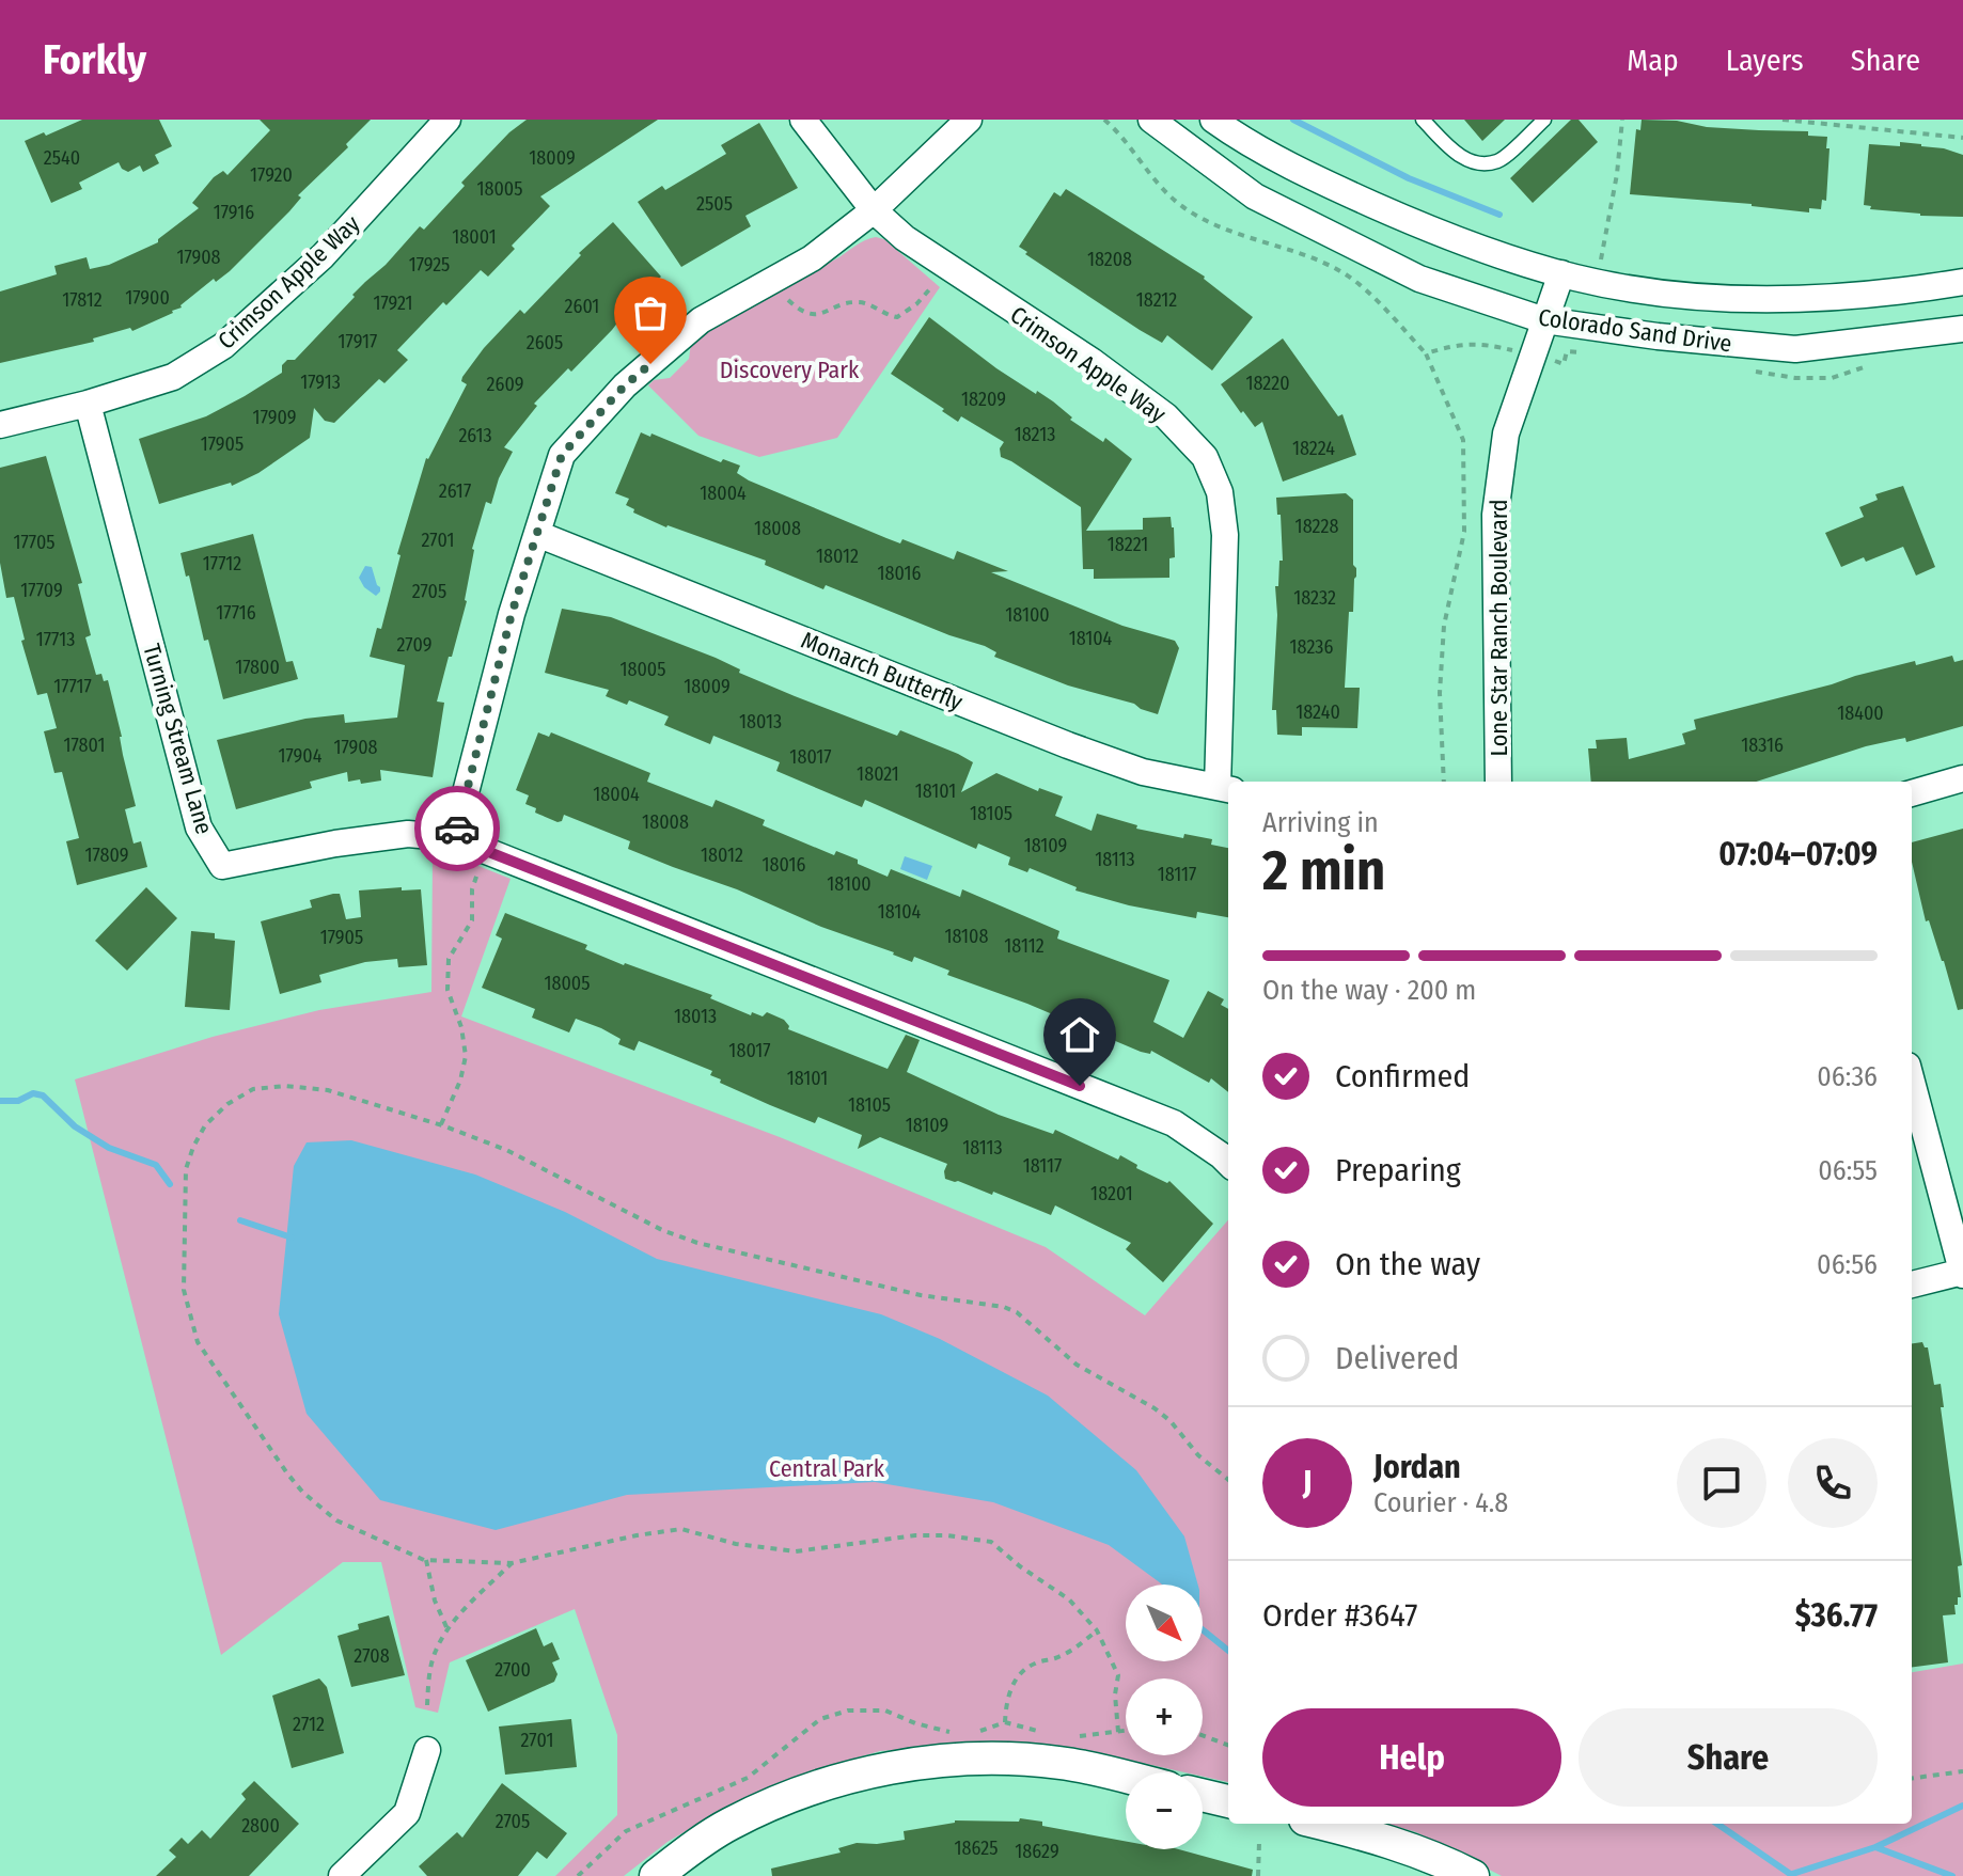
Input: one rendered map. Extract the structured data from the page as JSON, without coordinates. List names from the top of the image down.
{
  "streets": {
    "street": [
      "Crimson Apple Way",
      "Colorado Sand Drive",
      "Lone Star Ranch Boulevard",
      "Monarch Butterfly",
      "Turning Stream Lane"
    ]
  },
  "crossings": [
    ["Crimson Apple Way", "Monarch Butterfly"],
    ["Crimson Apple Way", "Turning Stream Lane"],
    ["Colorado Sand Drive", "Lone Star Ranch Boulevard"]
  ],
  "parks": ["Discovery Park", "Central Park"],
  "house_numbers": [
    "2540",
    "18009",
    "17920",
    "18005",
    "2505",
    "17916",
    "18001",
    "17908",
    "18208",
    "17925",
    "17900",
    "17812",
    "18212",
    "17921",
    "2601",
    "17917",
    "2605",
    "17913",
    "18220",
    "2609",
    "18209",
    "17909",
    "18213",
    "2613",
    "17905",
    "18224",
    "2617",
    "18004",
    "18228",
    "18008",
    "2701",
    "17705",
    "18221",
    "18012",
    "17712",
    "18016",
    "17709",
    "2705",
    "18232",
    "17716",
    "18100",
    "18104",
    "17713",
    "2709",
    "18236",
    "17800",
    "18005",
    "17717",
    "18009",
    "18240",
    "18400",
    "18013",
    "17801",
    "18316",
    "17908",
    "17904",
    "18017",
    "18021",
    "18101",
    "18004",
    "18105",
    "18008",
    "18109",
    "17809",
    "18012",
    "18113",
    "18016",
    "18117",
    "18100",
    "18104",
    "18108",
    "17905",
    "18112",
    "18005",
    "18013",
    "18017",
    "18101",
    "18105",
    "18109",
    "18113",
    "18117",
    "18201",
    "2708",
    "2700",
    "2712",
    "2701",
    "2705",
    "2800",
    "18625",
    "18629"
  ],
  "north": "bottom right",
  "page": {
    "header": "Forkly",
    "nav": ["Map", "Layers", "Share"],
    "heading": ["2 min", "Arriving in", "07:04–07:09"],
    "panel": [
      "Jordan",
      "Courier · 4.8",
      "Order #3647",
      "$36.77"
    ],
    "bar": "On the way · 200 m",
    "list": [
      ["Confirmed", "06:36"],
      ["Preparing", "06:55"],
      ["On the way", "06:56"],
      "Delivered"
    ],
    "round": "J",
    "map_buttons": ["+", "−"],
    "buttons": ["Help", "Share"]
  }
}
